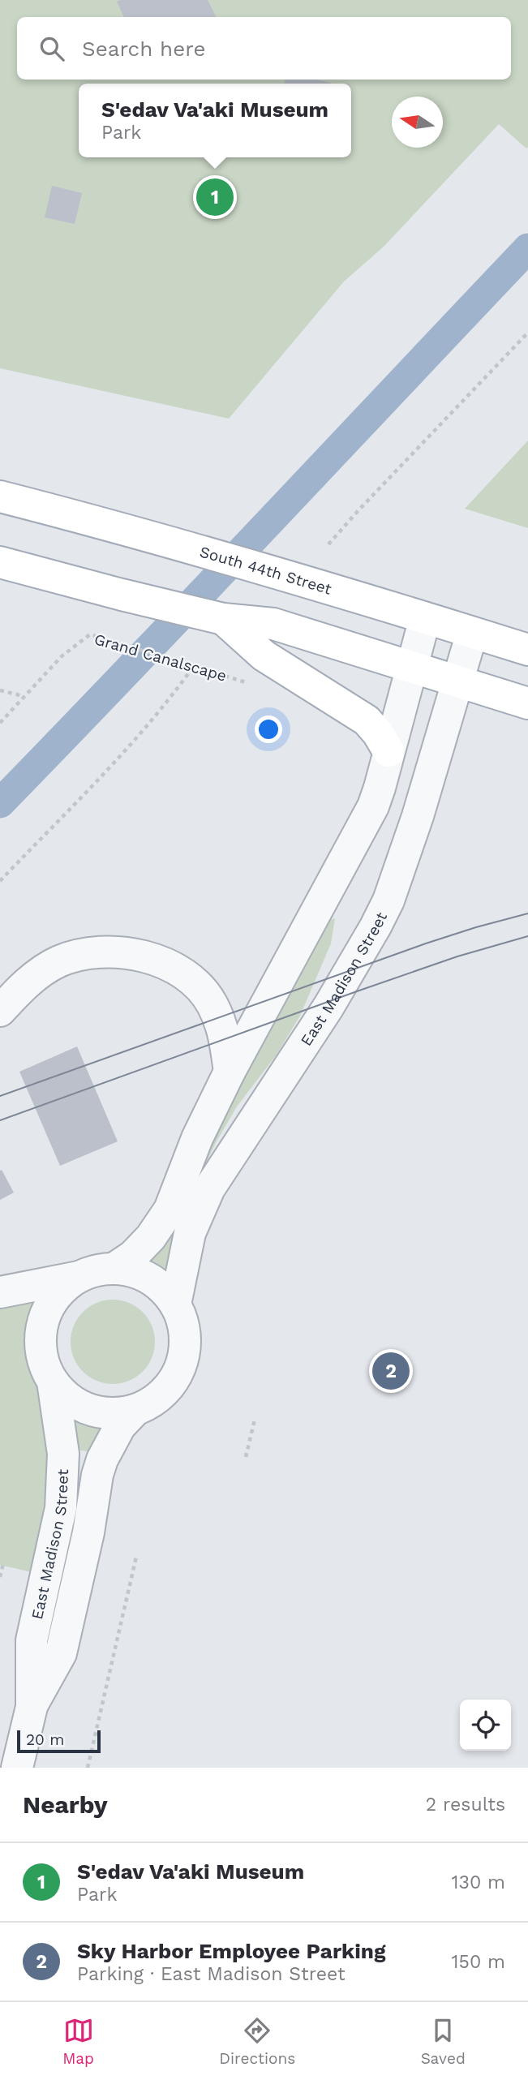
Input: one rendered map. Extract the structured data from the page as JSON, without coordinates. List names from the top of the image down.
{
  "streets": {
    "main road": ["South 44th Street"],
    "street": ["East Madison Street"],
    "path": ["Grand Canalscape"]
  },
  "crossings": [
    ["South 44th Street", "East Madison Street"]
  ],
  "scale_bar": "20 m",
  "north": "left",
  "page": {
    "search": "Search here",
    "popup": ["S'edav Va'aki Museum", "Park"],
    "pins": ["1", "2"],
    "scale": "20 m",
    "heading": ["Nearby", "2 results"],
    "list": [
      {
        "mark": "1",
        "name": "S'edav Va'aki Museum",
        "note": "Park",
        "value": "130 m"
      },
      {
        "mark": "2",
        "name": "Sky Harbor Employee Parking",
        "note": "Parking · East Madison Street",
        "value": "150 m"
      }
    ],
    "nav": ["Map", "Directions", "Saved"]
  }
}
